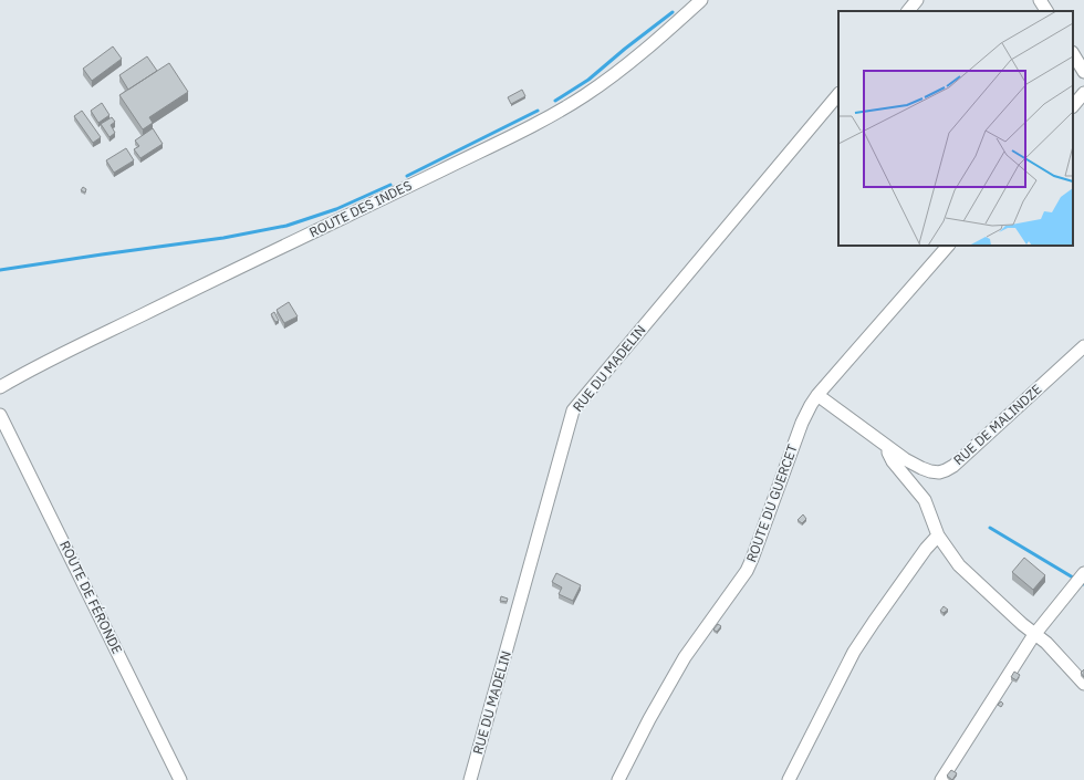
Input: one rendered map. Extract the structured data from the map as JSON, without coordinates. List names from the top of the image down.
{
  "streets": {
    "street": [
      "ROUTE DES INDES",
      "RUE DU MADELIN",
      "RUE DE MALINDZE",
      "ROUTE DU GUERCET",
      "ROUTE DE FÉRONDE"
    ]
  },
  "crossings": [
    ["RUE DE MALINDZE", "ROUTE DU GUERCET"]
  ]
}
